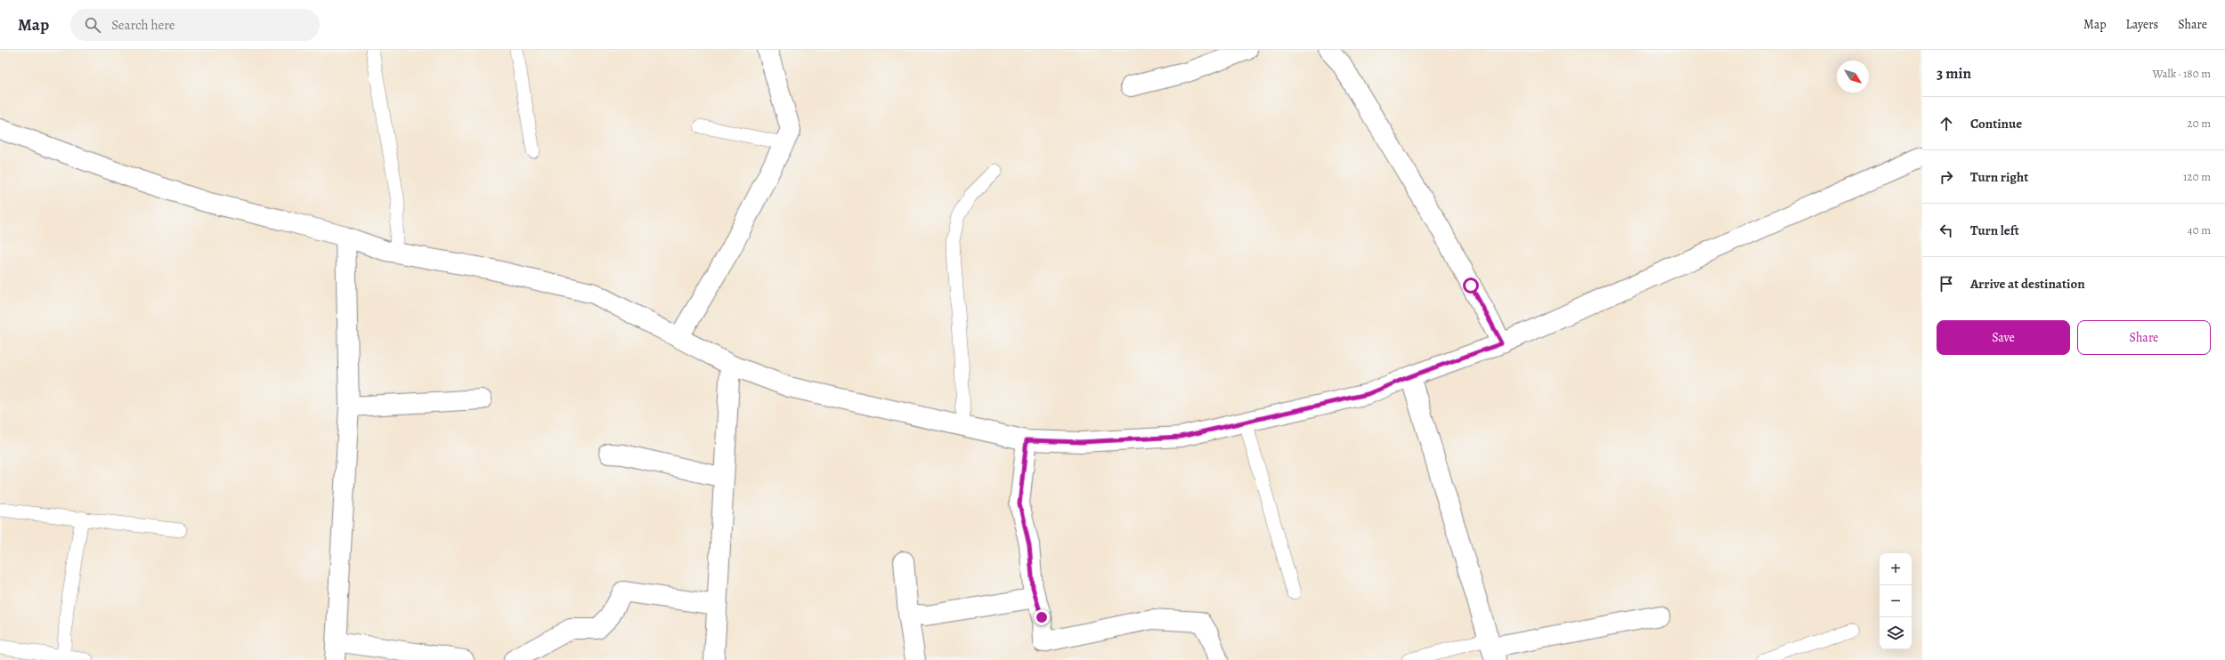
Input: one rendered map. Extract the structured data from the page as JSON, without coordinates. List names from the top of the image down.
{
  "north": "bottom right",
  "page": {
    "header": "Map",
    "search": "Search here",
    "nav": ["Map", "Layers", "Share"],
    "heading": ["3 min", "Walk · 180 m"],
    "list": [
      ["Continue", "20 m"],
      ["Turn right", "120 m"],
      ["Turn left", "40 m"],
      "Arrive at destination"
    ],
    "buttons": ["Save", "Share"],
    "map_buttons": ["+", "−"]
  }
}
